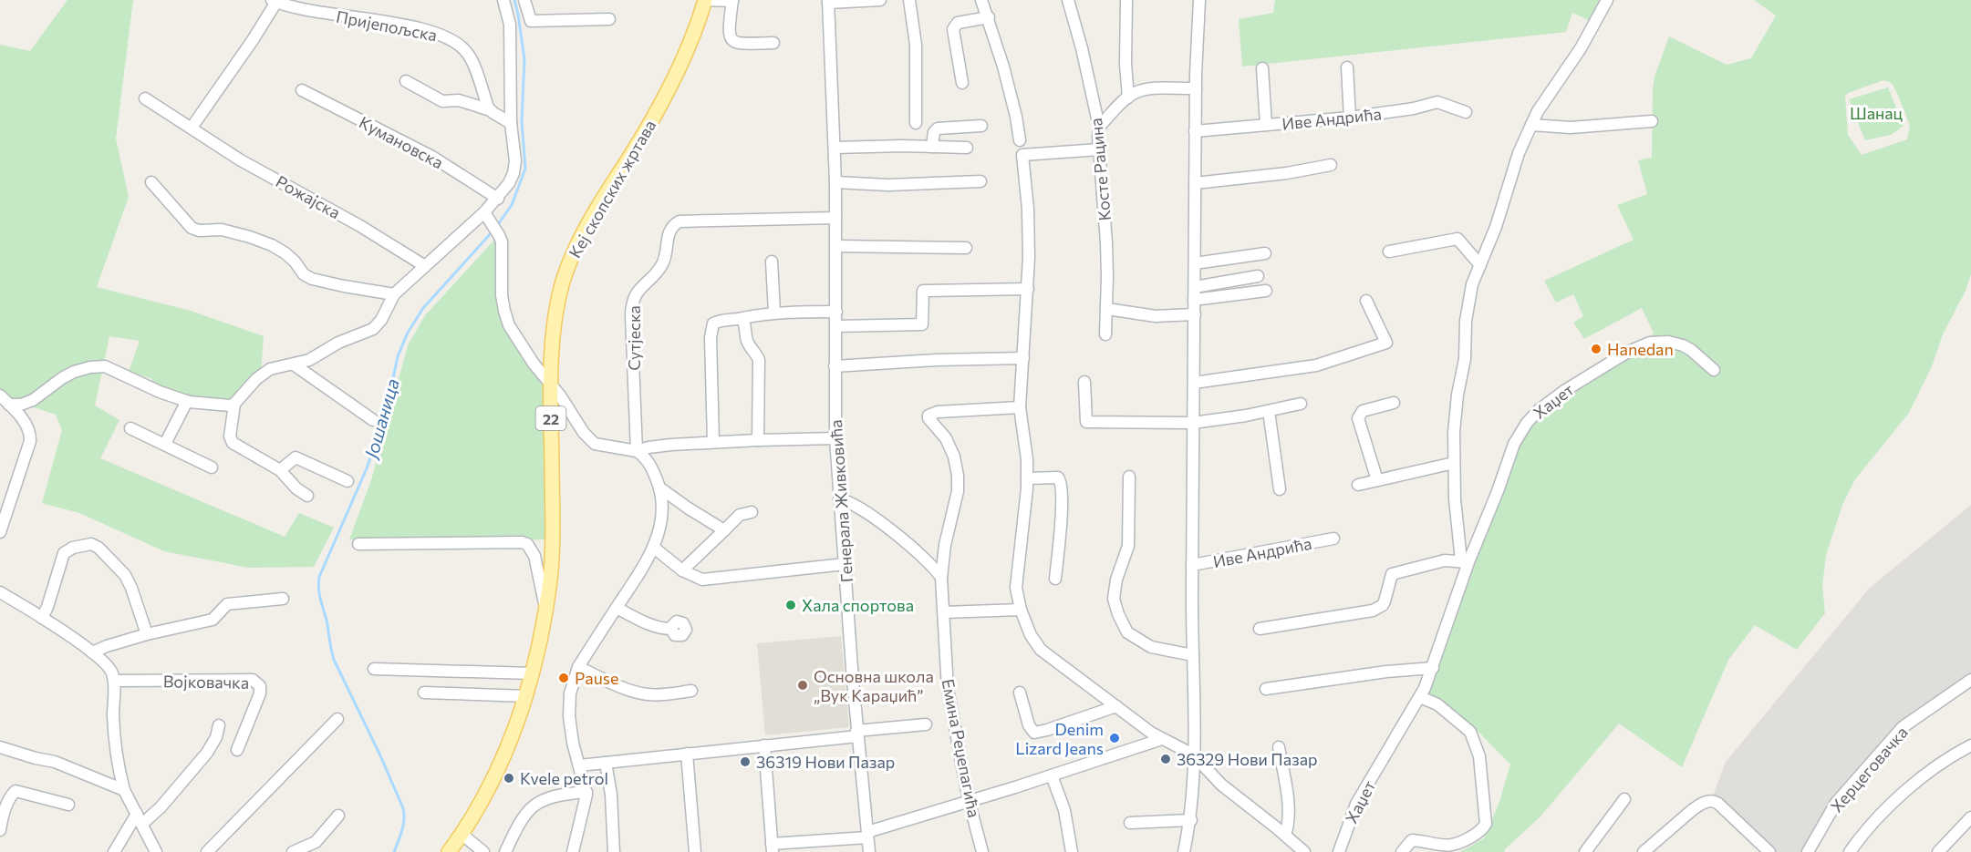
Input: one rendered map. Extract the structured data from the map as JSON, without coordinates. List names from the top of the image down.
{
  "streets": {
    "main road": ["Кеј скопских жртава", "22"],
    "street": [
      "Пријепољска",
      "Иве Андрића",
      "Кумановска",
      "Косте Рацина",
      "Рожајска",
      "Сутјеска",
      "Хаџет",
      "Генерала Живковића",
      "Војковачка",
      "Емина Реџепагића",
      "Херцеговачка"
    ]
  },
  "crossings": [
    ["Сутјеска", "Генерала Живковића"]
  ],
  "water": ["Јошаница"],
  "parks": ["Шанац"],
  "places": [
    "Hanedan",
    "Хала спортова",
    "Pause",
    "Основна школа „Вук Караџић”",
    "Denim Lizard Jeans",
    "36329 Нови Пазар",
    "36319 Нови Пазар",
    "Kvele petrol"
  ]
}
